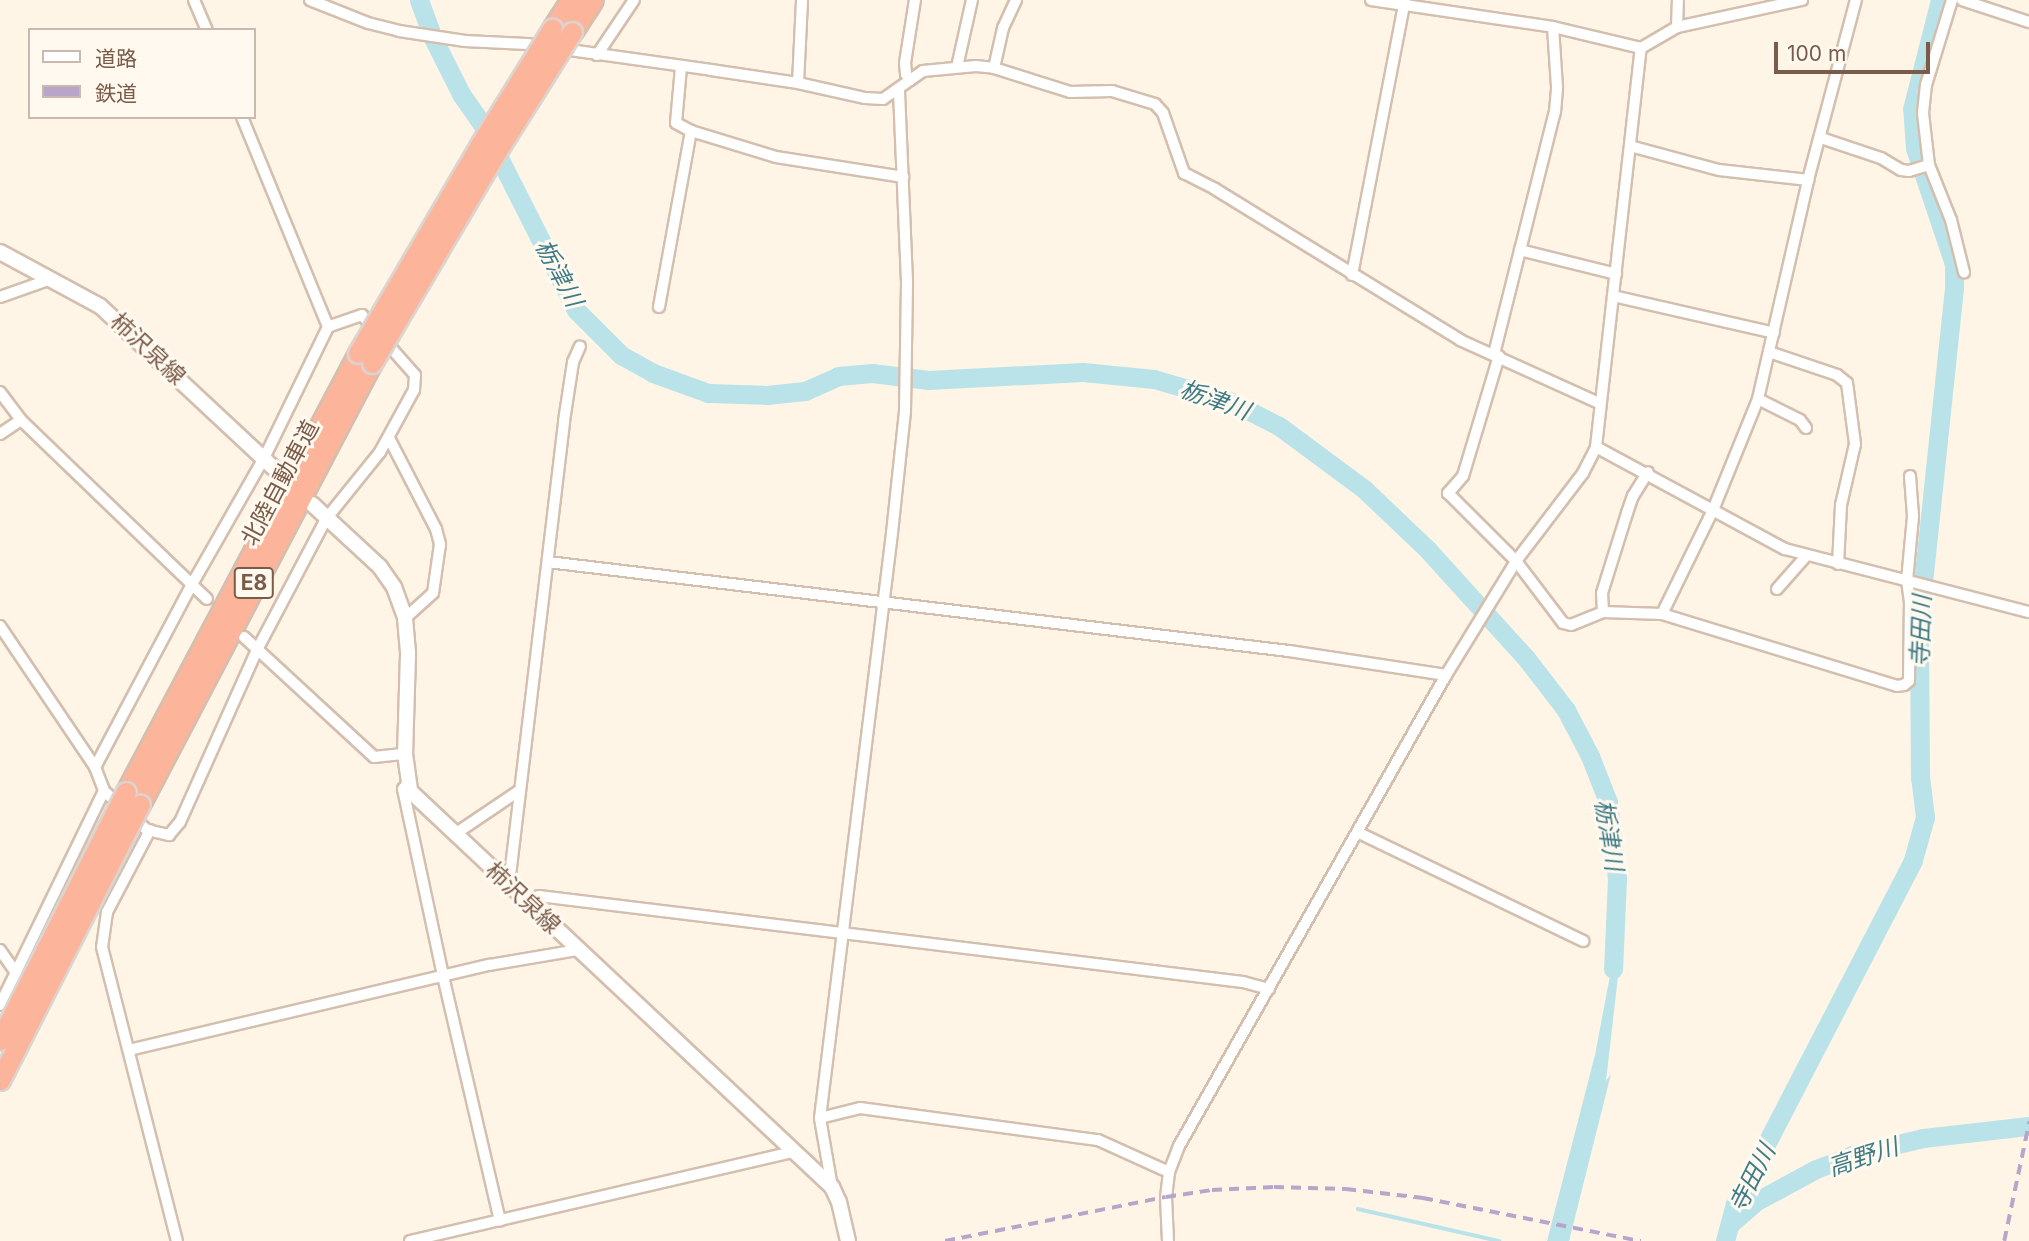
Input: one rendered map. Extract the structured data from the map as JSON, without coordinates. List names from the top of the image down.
{
  "streets": {
    "highway": ["北陸自動車道", "E8"],
    "main road": ["柿沢泉線"]
  },
  "water": ["栃津川", "寺田川", "高野川"],
  "legend": ["道路", "鉄道"],
  "scale_bar": "100 m"
}
